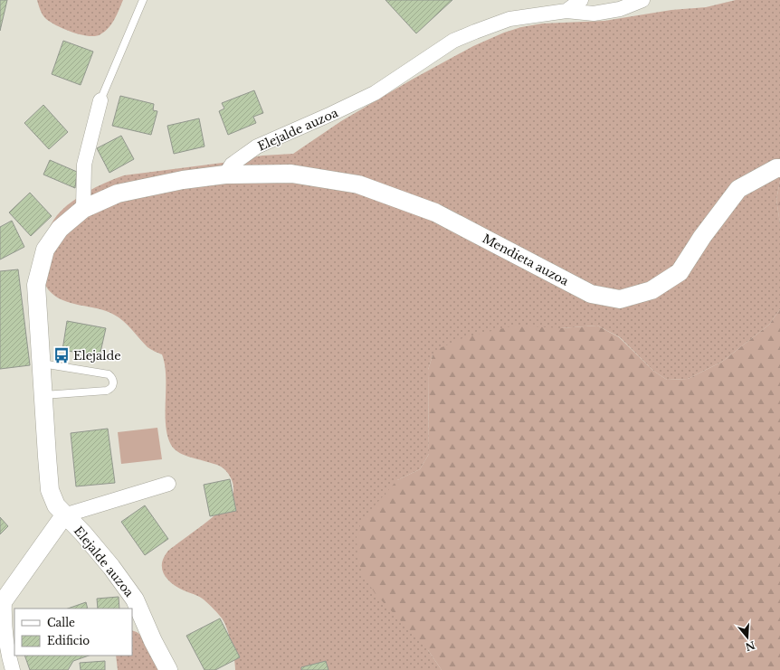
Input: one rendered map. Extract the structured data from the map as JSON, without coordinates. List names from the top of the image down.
{
  "streets": {
    "street": ["Elejalde auzoa", "Mendieta auzoa"]
  },
  "crossings": [
    ["Elejalde auzoa", "Mendieta auzoa"]
  ],
  "places": {
    "bus stop": ["Elejalde"]
  },
  "legend": ["Calle", "Edificio"],
  "north": "bottom"
}
